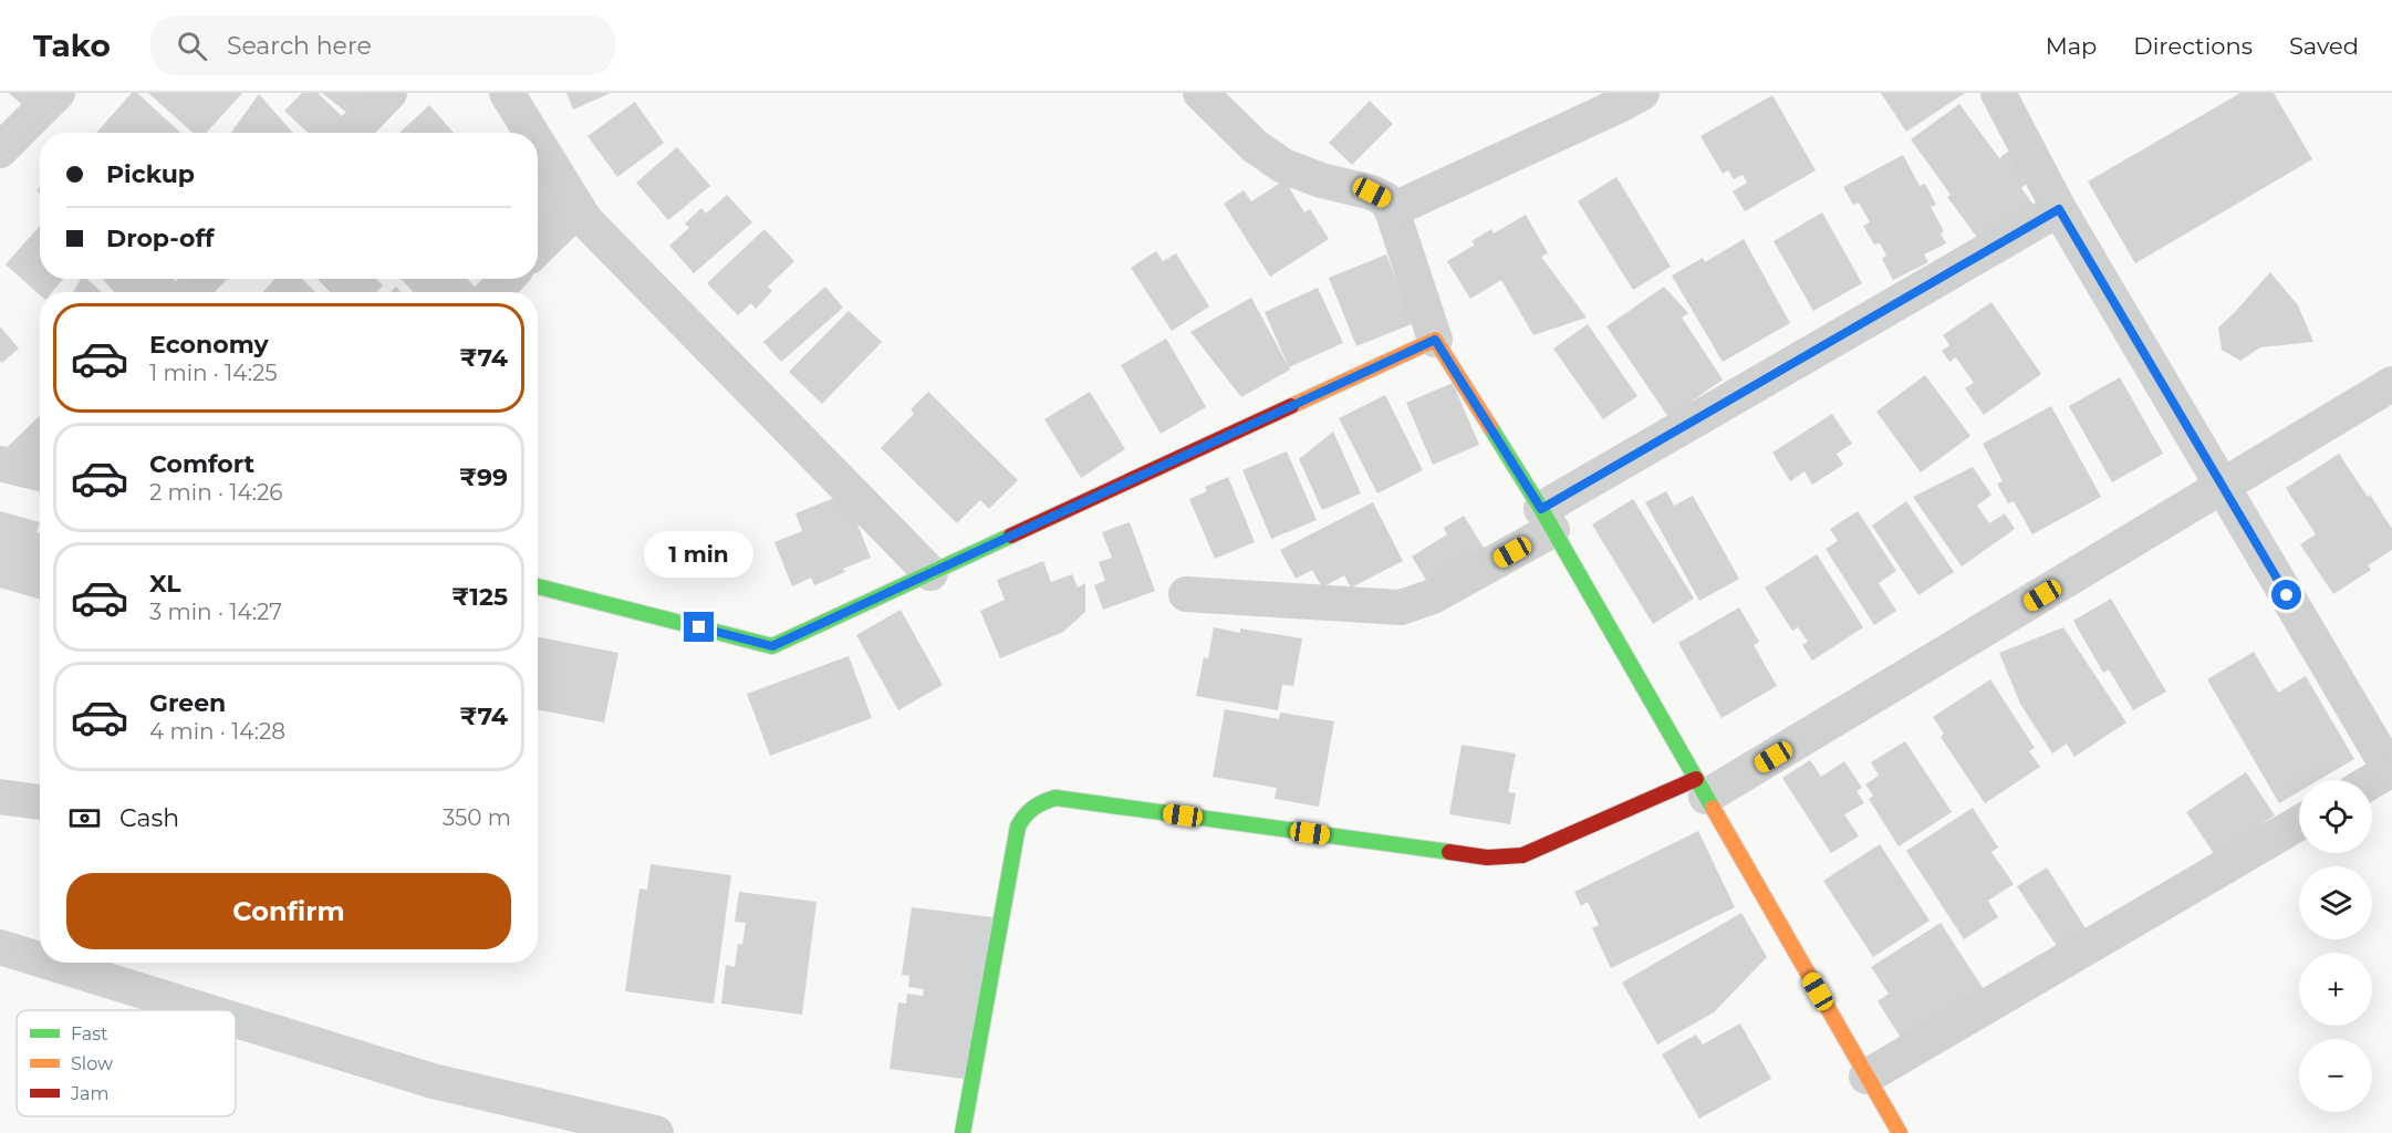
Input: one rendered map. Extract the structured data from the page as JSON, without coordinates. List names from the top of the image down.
{
  "legend": ["Fast", "Slow", "Jam"],
  "page": {
    "header": "Tako",
    "search": "Search here",
    "nav": ["Map", "Directions", "Saved"],
    "banner": ["Pickup", "Drop-off"],
    "list": [
      {
        "name": "Economy",
        "note": "1 min · 14:25",
        "value": "₹74"
      },
      {
        "name": "Comfort",
        "note": "2 min · 14:26",
        "value": "₹99"
      },
      {
        "name": "XL",
        "note": "3 min · 14:27",
        "value": "₹125"
      },
      {
        "name": "Green",
        "note": "4 min · 14:28",
        "value": "₹74"
      }
    ],
    "bubble": "1 min",
    "map_buttons": ["+", "−"],
    "pay": ["Cash", "350 m"],
    "buttons": "Confirm"
  }
}
